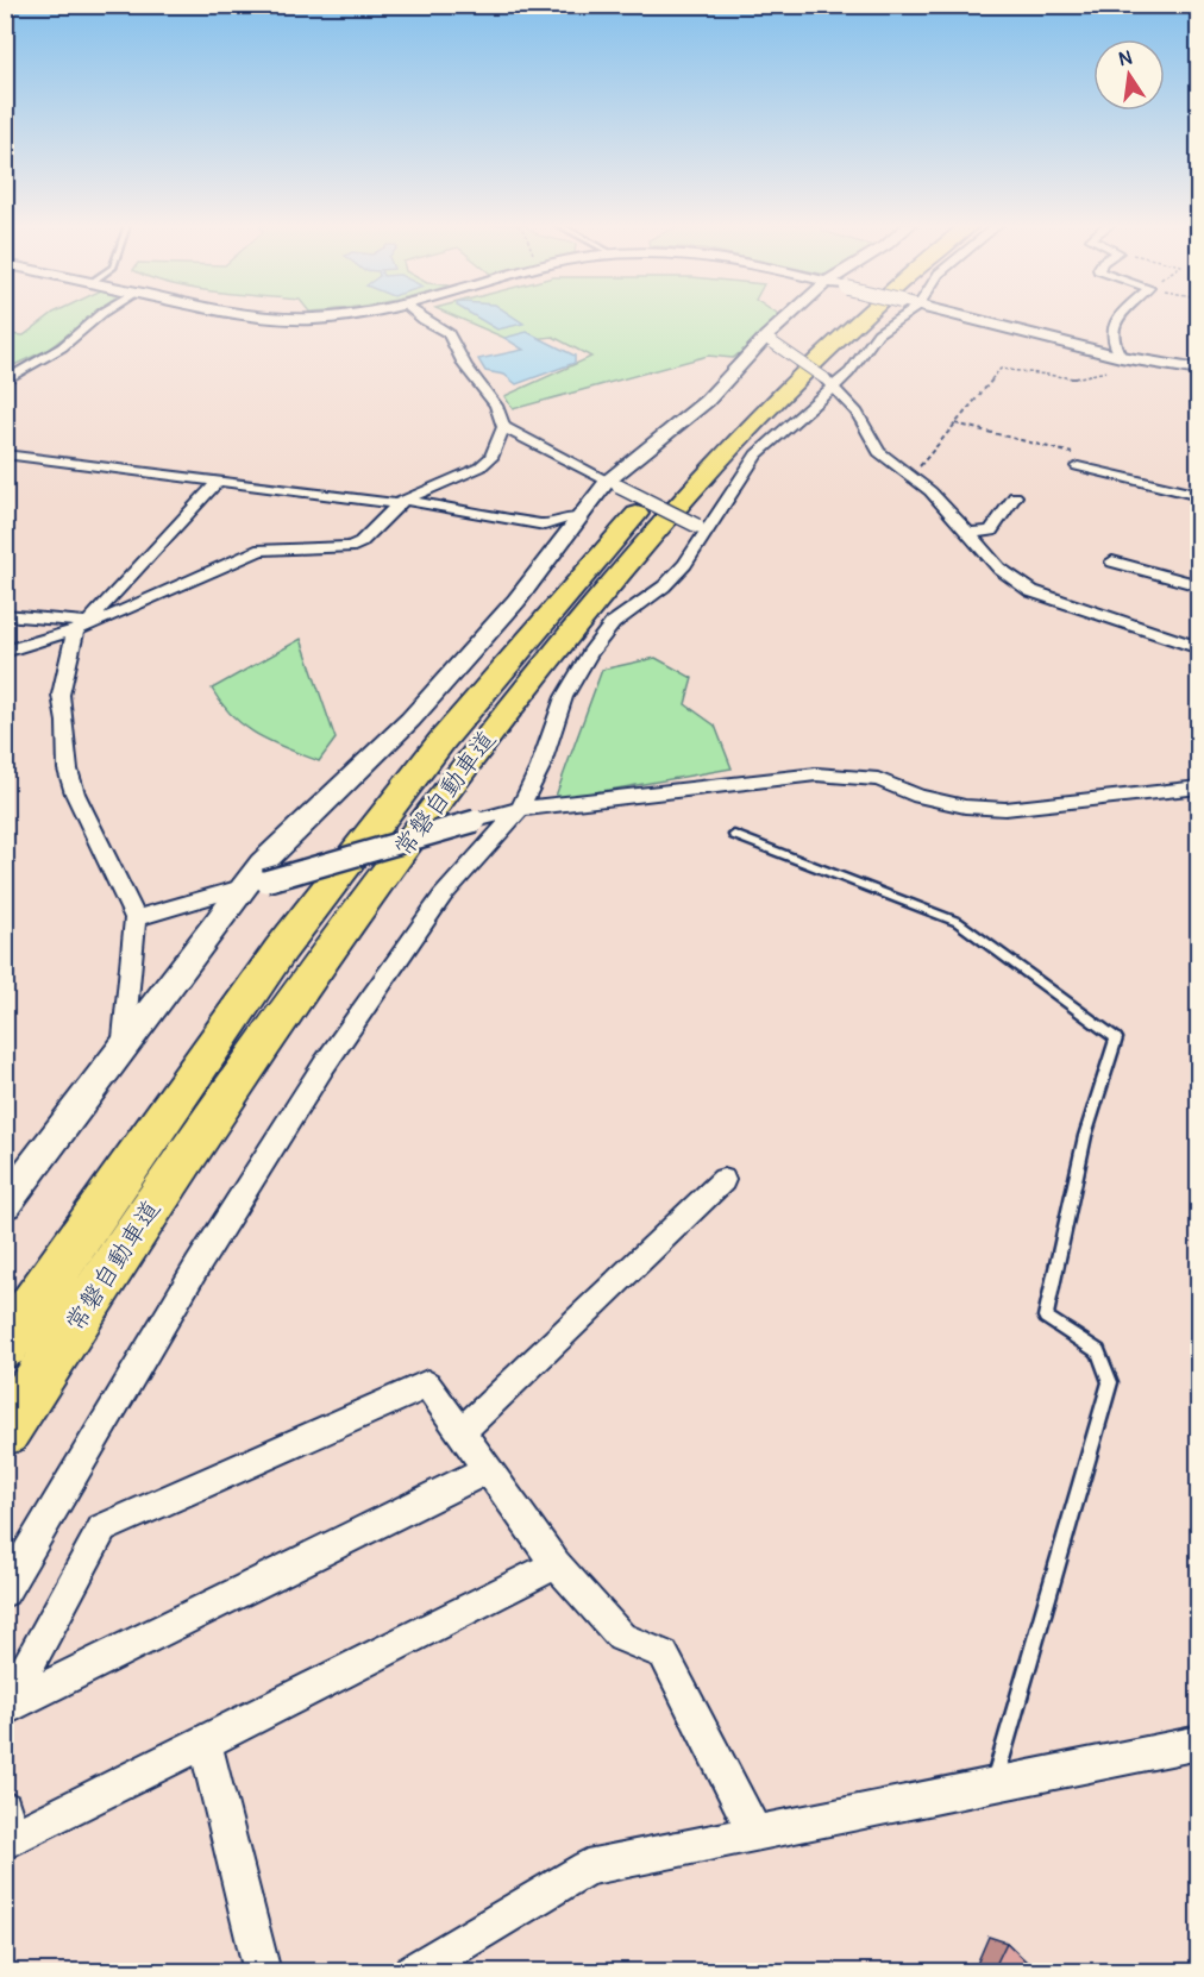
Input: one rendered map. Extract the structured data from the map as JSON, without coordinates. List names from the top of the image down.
{
  "streets": {
    "highway": ["常磐自動車道"]
  },
  "north": "top"
}
